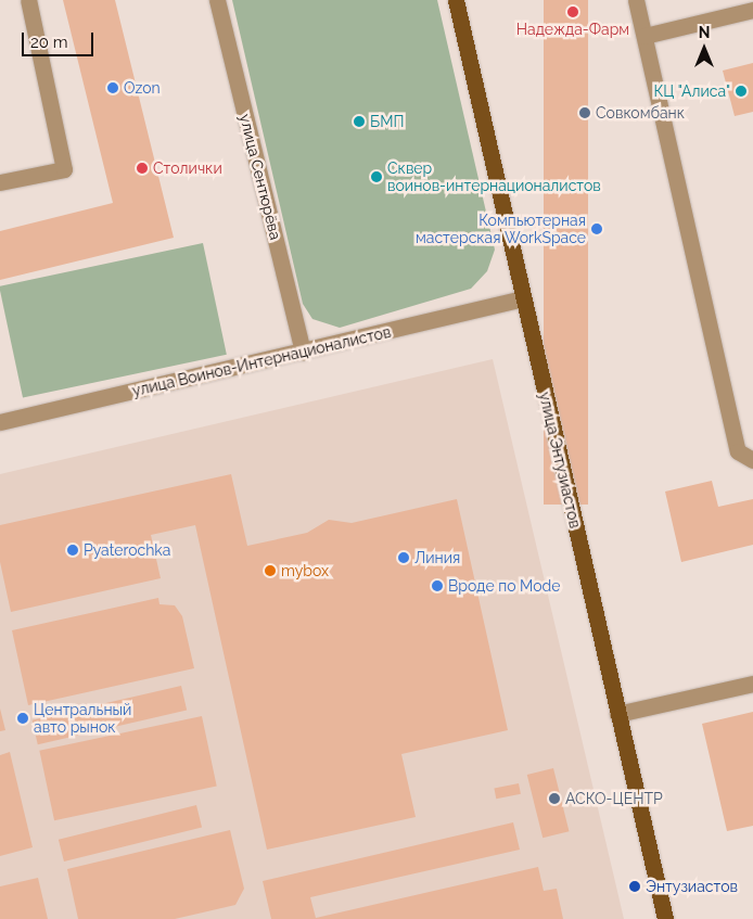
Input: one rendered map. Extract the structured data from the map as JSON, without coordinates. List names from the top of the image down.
{
  "streets": {
    "main road": ["улица Энтузиастов"],
    "street": ["улица Сентюрёва", "улица Воинов-Интернационалистов"]
  },
  "crossings": [
    ["улица Сентюрёва", "улица Воинов-Интернационалистов"],
    ["улица Воинов-Интернационалистов", "улица Энтузиастов"]
  ],
  "places": [
    "Надежда-Фарм",
    "Ozon",
    "КЦ \"Алиса\"",
    "Совкомбанк",
    "БМП",
    "Столички",
    "Сквер воинов-интернационалистов",
    "Компьютерная мастерская WorkSpace",
    "Pyaterochka",
    "Линия",
    "mybox",
    "Вроде по Mode",
    "Центральный авто рынок",
    "АСКО-ЦЕНТР",
    "Энтузиастов"
  ],
  "scale_bar": "20 m",
  "north": "top"
}
